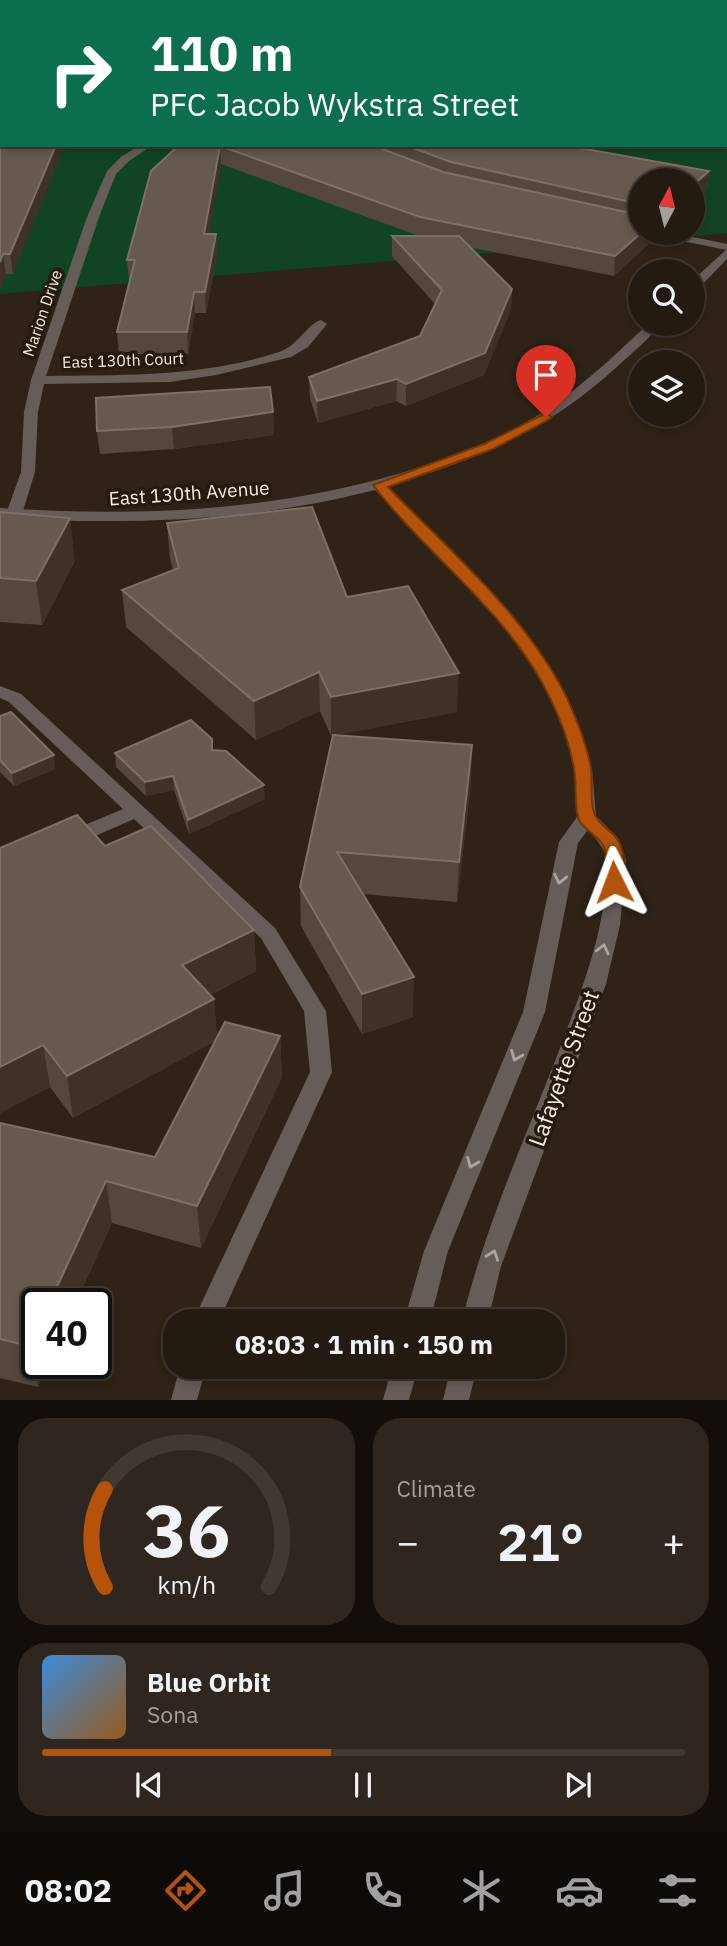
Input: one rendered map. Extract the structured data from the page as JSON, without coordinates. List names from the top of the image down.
{
  "streets": {
    "street": [
      "Marion Drive",
      "East 130th Court",
      "East 130th Avenue",
      "Lafayette Street"
    ]
  },
  "crossings": [
    ["Marion Drive", "East 130th Court"],
    ["Marion Drive", "East 130th Avenue"]
  ],
  "north": "top",
  "page": {
    "turn": ["110 m", "PFC Jacob Wykstra Street"],
    "limit": "40",
    "trip": "08:03 · 1 min · 150 m",
    "tile": "Climate",
    "heat": ["−", "21°", "+"],
    "song": ["Blue Orbit", "Sona"],
    "tabs": "08:02",
    "gauge": ["36", "km/h"]
  }
}
